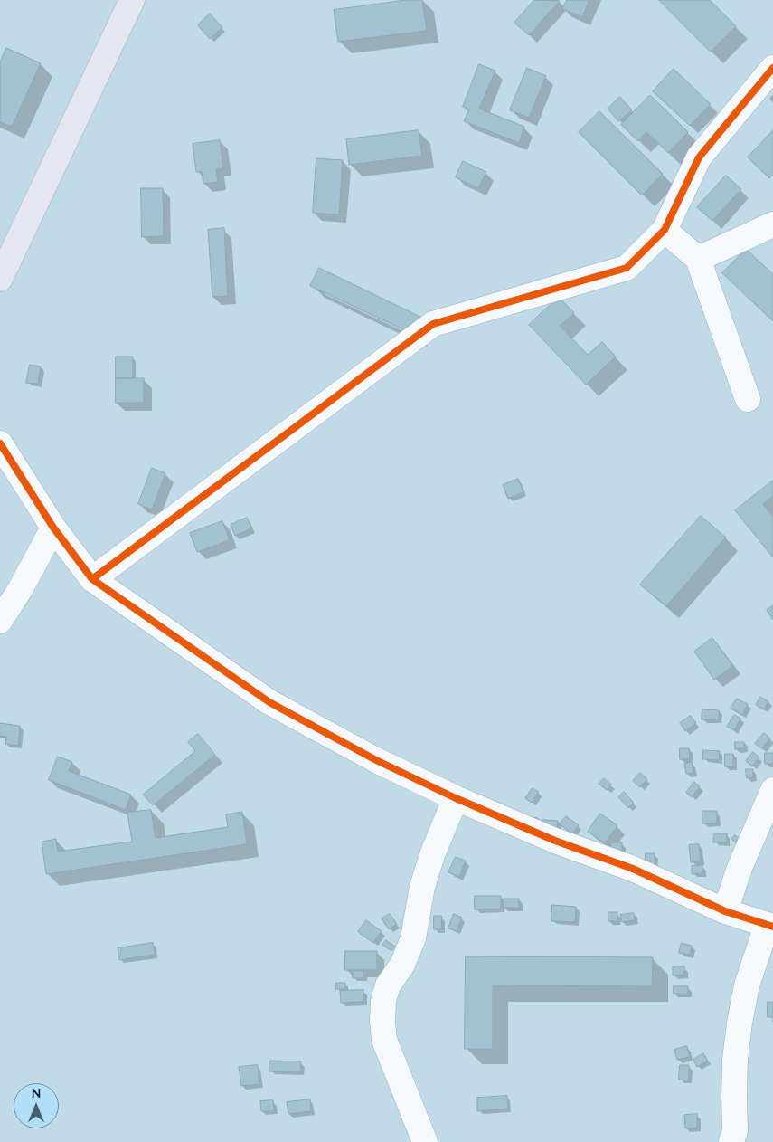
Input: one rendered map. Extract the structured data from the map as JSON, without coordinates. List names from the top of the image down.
{
  "north": "top"
}
